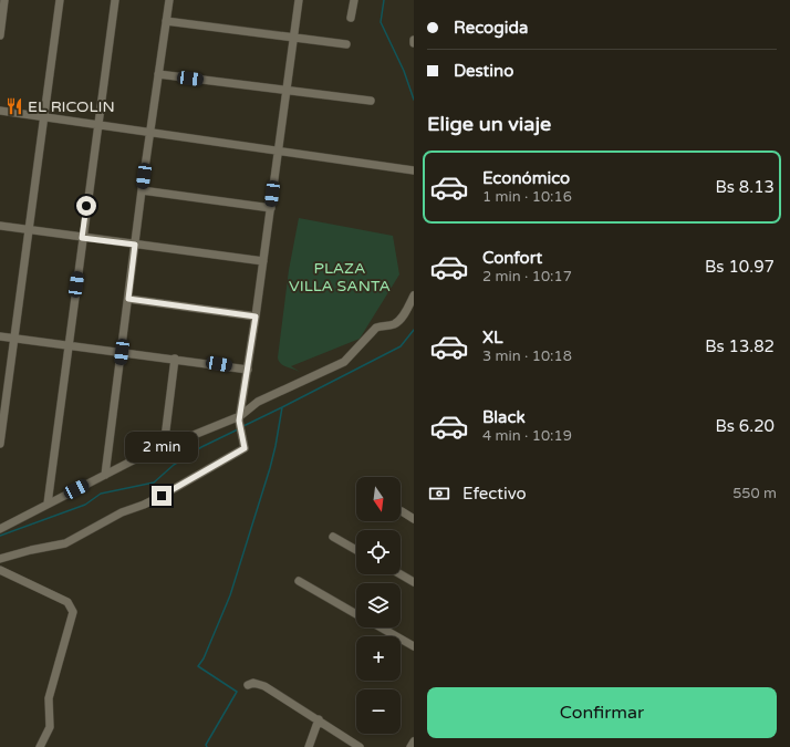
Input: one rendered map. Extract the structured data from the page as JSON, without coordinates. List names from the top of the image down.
{
  "parks": ["PLAZA VILLA SANTA"],
  "places": {
    "restaurant": ["EL RICOLIN"]
  },
  "north": "bottom",
  "page": {
    "banner": ["Recogida", "Destino"],
    "heading": "Elige un viaje",
    "list": [
      {
        "name": "Económico",
        "note": "1 min · 10:16",
        "value": "Bs 8.13"
      },
      {
        "name": "Confort",
        "note": "2 min · 10:17",
        "value": "Bs 10.97"
      },
      {
        "name": "XL",
        "note": "3 min · 10:18",
        "value": "Bs 13.82"
      },
      {
        "name": "Black",
        "note": "4 min · 10:19",
        "value": "Bs 6.20"
      }
    ],
    "bubble": "2 min",
    "pay": ["Efectivo", "550 m"],
    "map_buttons": ["+", "−"],
    "buttons": "Confirmar"
  }
}
